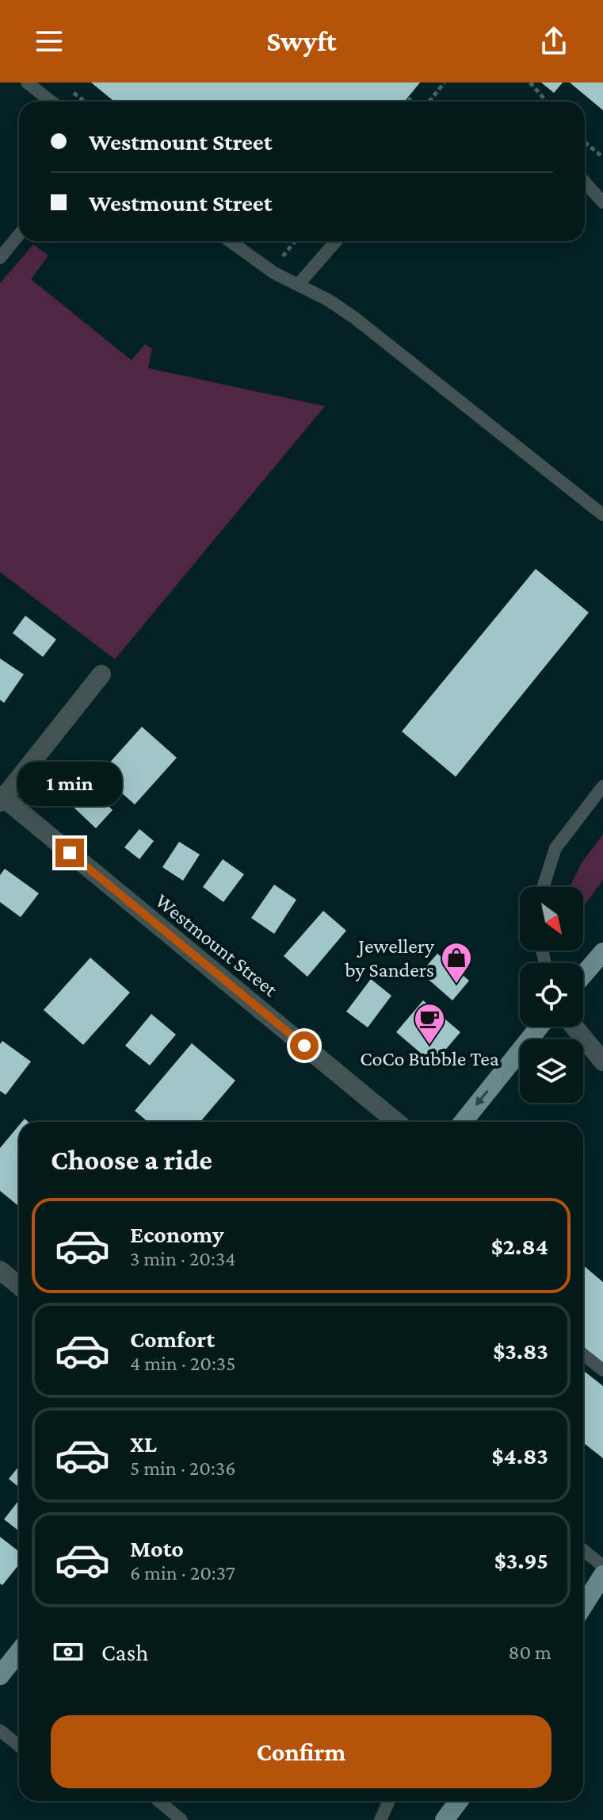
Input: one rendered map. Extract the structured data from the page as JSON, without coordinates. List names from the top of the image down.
{
  "streets": {
    "street": ["Westmount Street"]
  },
  "places": {
    "shop": ["Jewellery by Sanders"],
    "cafe": ["CoCo Bubble Tea"]
  },
  "north": "bottom right",
  "page": {
    "header": "Swyft",
    "banner": ["Westmount Street", "Westmount Street"],
    "bubble": "1 min",
    "heading": "Choose a ride",
    "list": [
      {
        "name": "Economy",
        "note": "3 min · 20:34",
        "value": "$2.84"
      },
      {
        "name": "Comfort",
        "note": "4 min · 20:35",
        "value": "$3.83"
      },
      {
        "name": "XL",
        "note": "5 min · 20:36",
        "value": "$4.83"
      },
      {
        "name": "Moto",
        "note": "6 min · 20:37",
        "value": "$3.95"
      }
    ],
    "pay": ["Cash", "80 m"],
    "buttons": "Confirm"
  }
}
